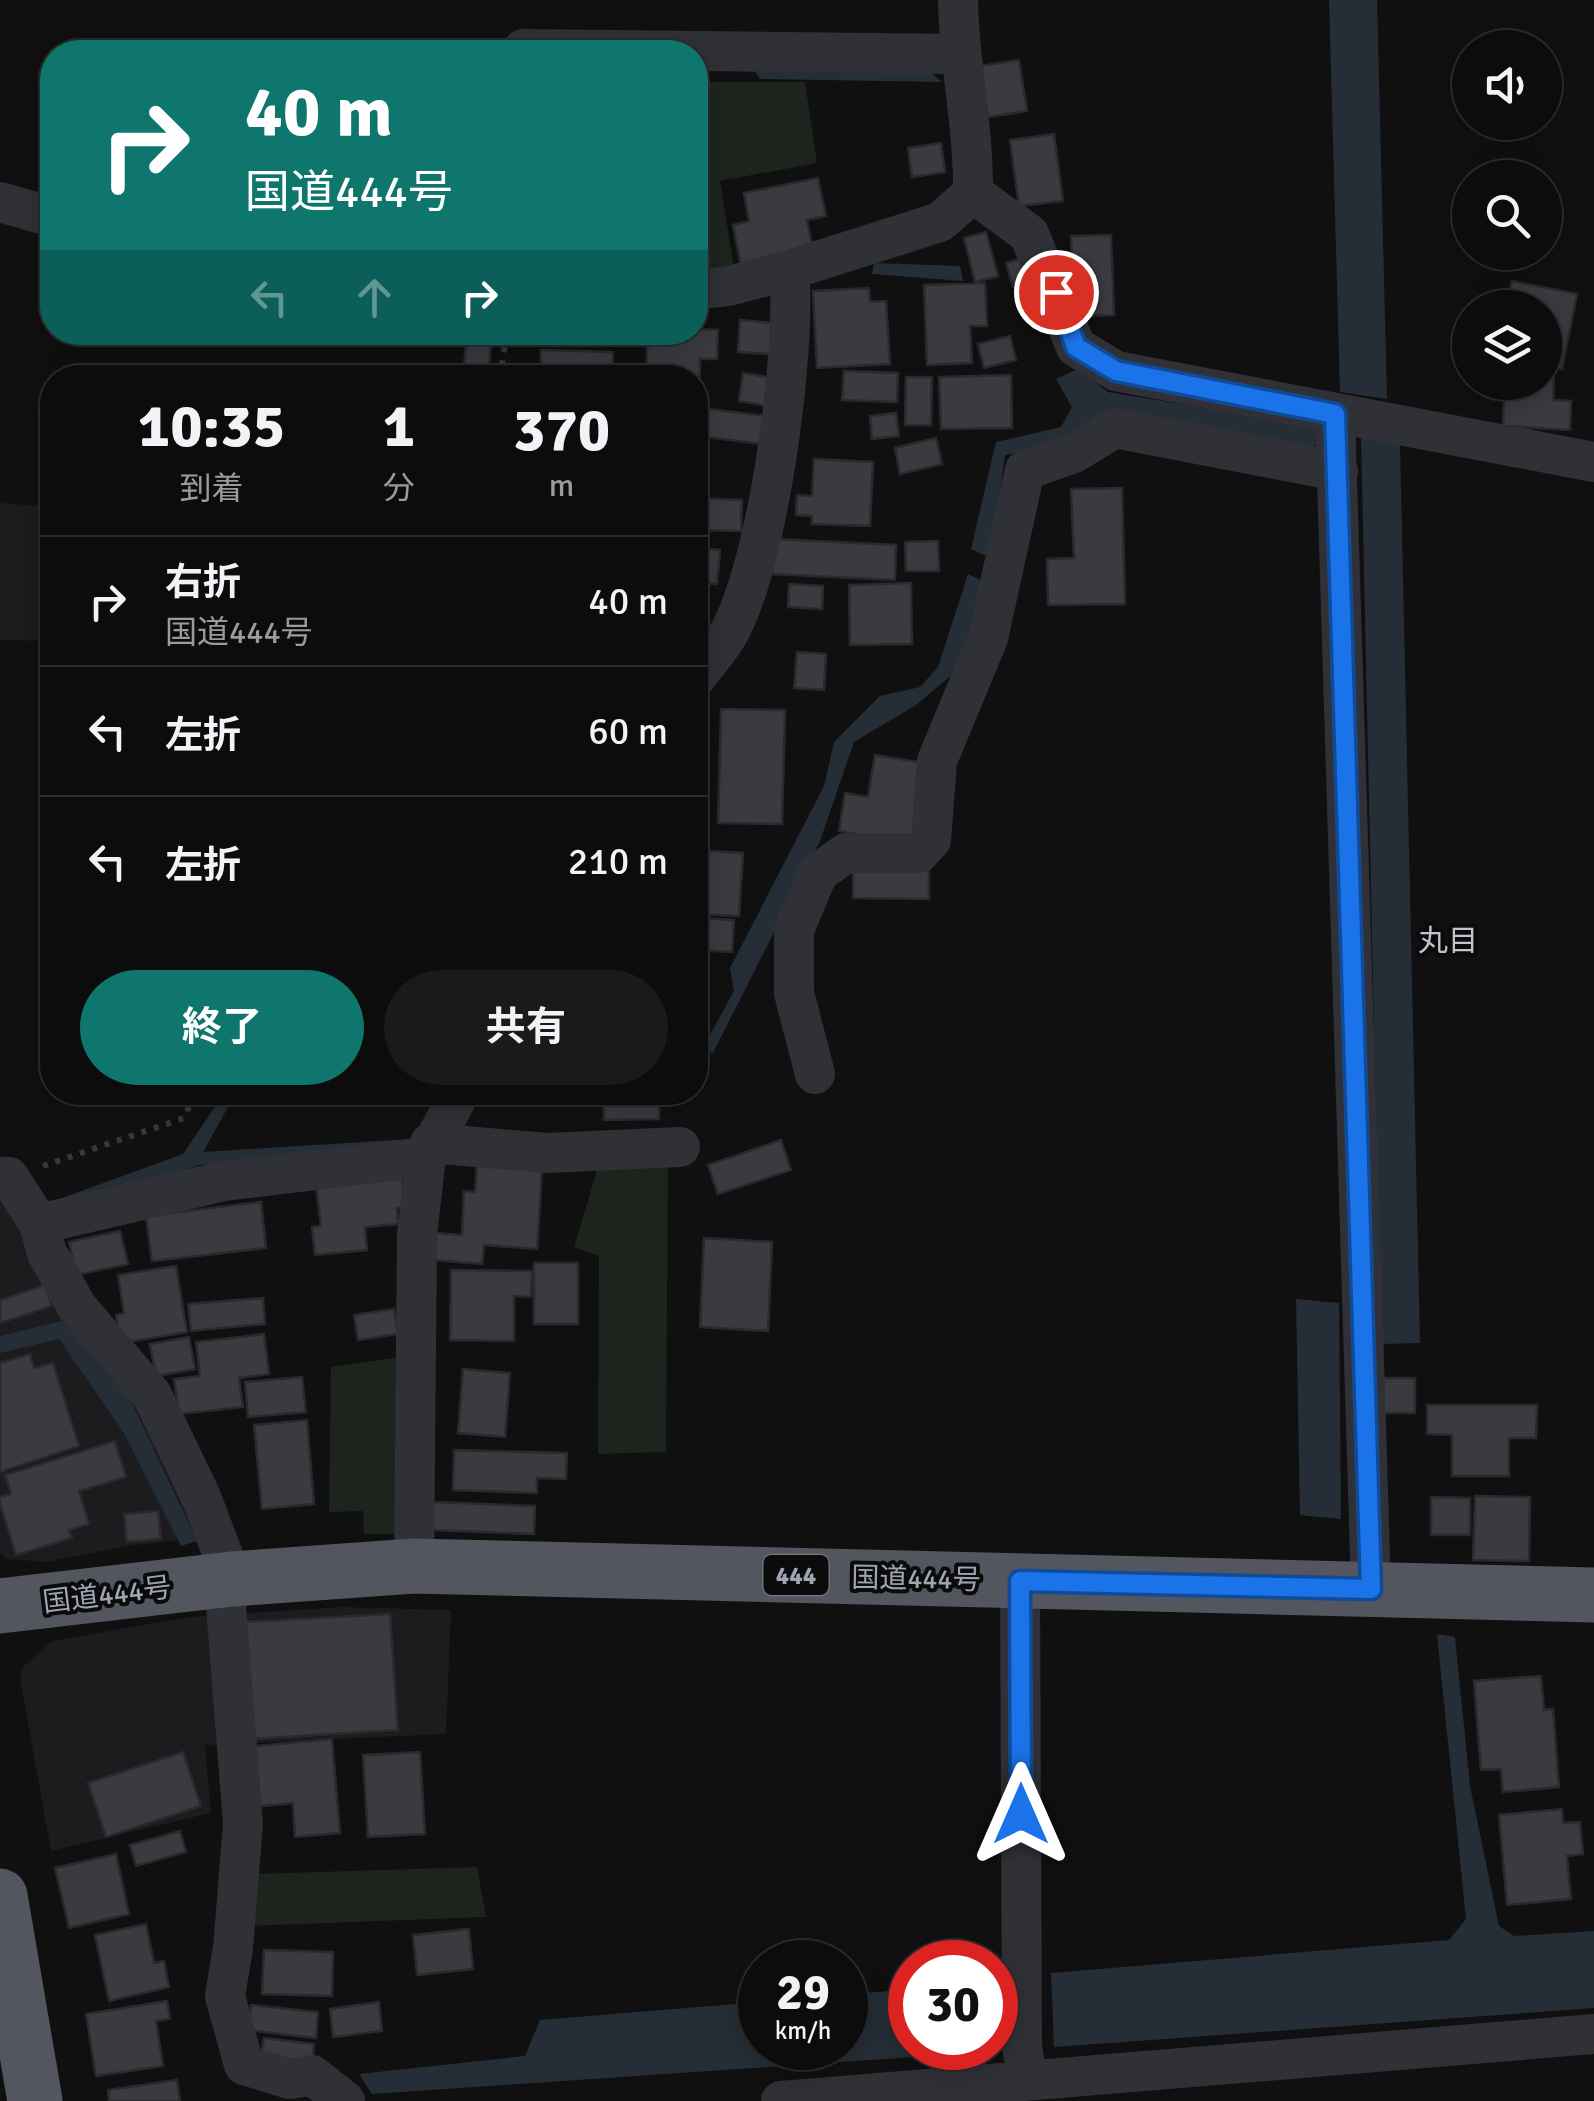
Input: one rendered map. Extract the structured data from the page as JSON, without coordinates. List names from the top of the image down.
{
  "streets": {
    "highway": ["444", "国道444号"]
  },
  "districts": ["丸目"],
  "page": {
    "turn": ["40 m", "国道444号"],
    "eta": [
      "10:35",
      "到着",
      "1",
      "分",
      "370",
      "m"
    ],
    "list": [
      {
        "name": "右折",
        "note": "国道444号",
        "value": "40 m"
      },
      {
        "name": "左折",
        "value": "60 m"
      },
      {
        "name": "左折",
        "value": "210 m"
      }
    ],
    "buttons": ["終了", "共有"],
    "speed": "29 km/h",
    "limit": "30"
  }
}
